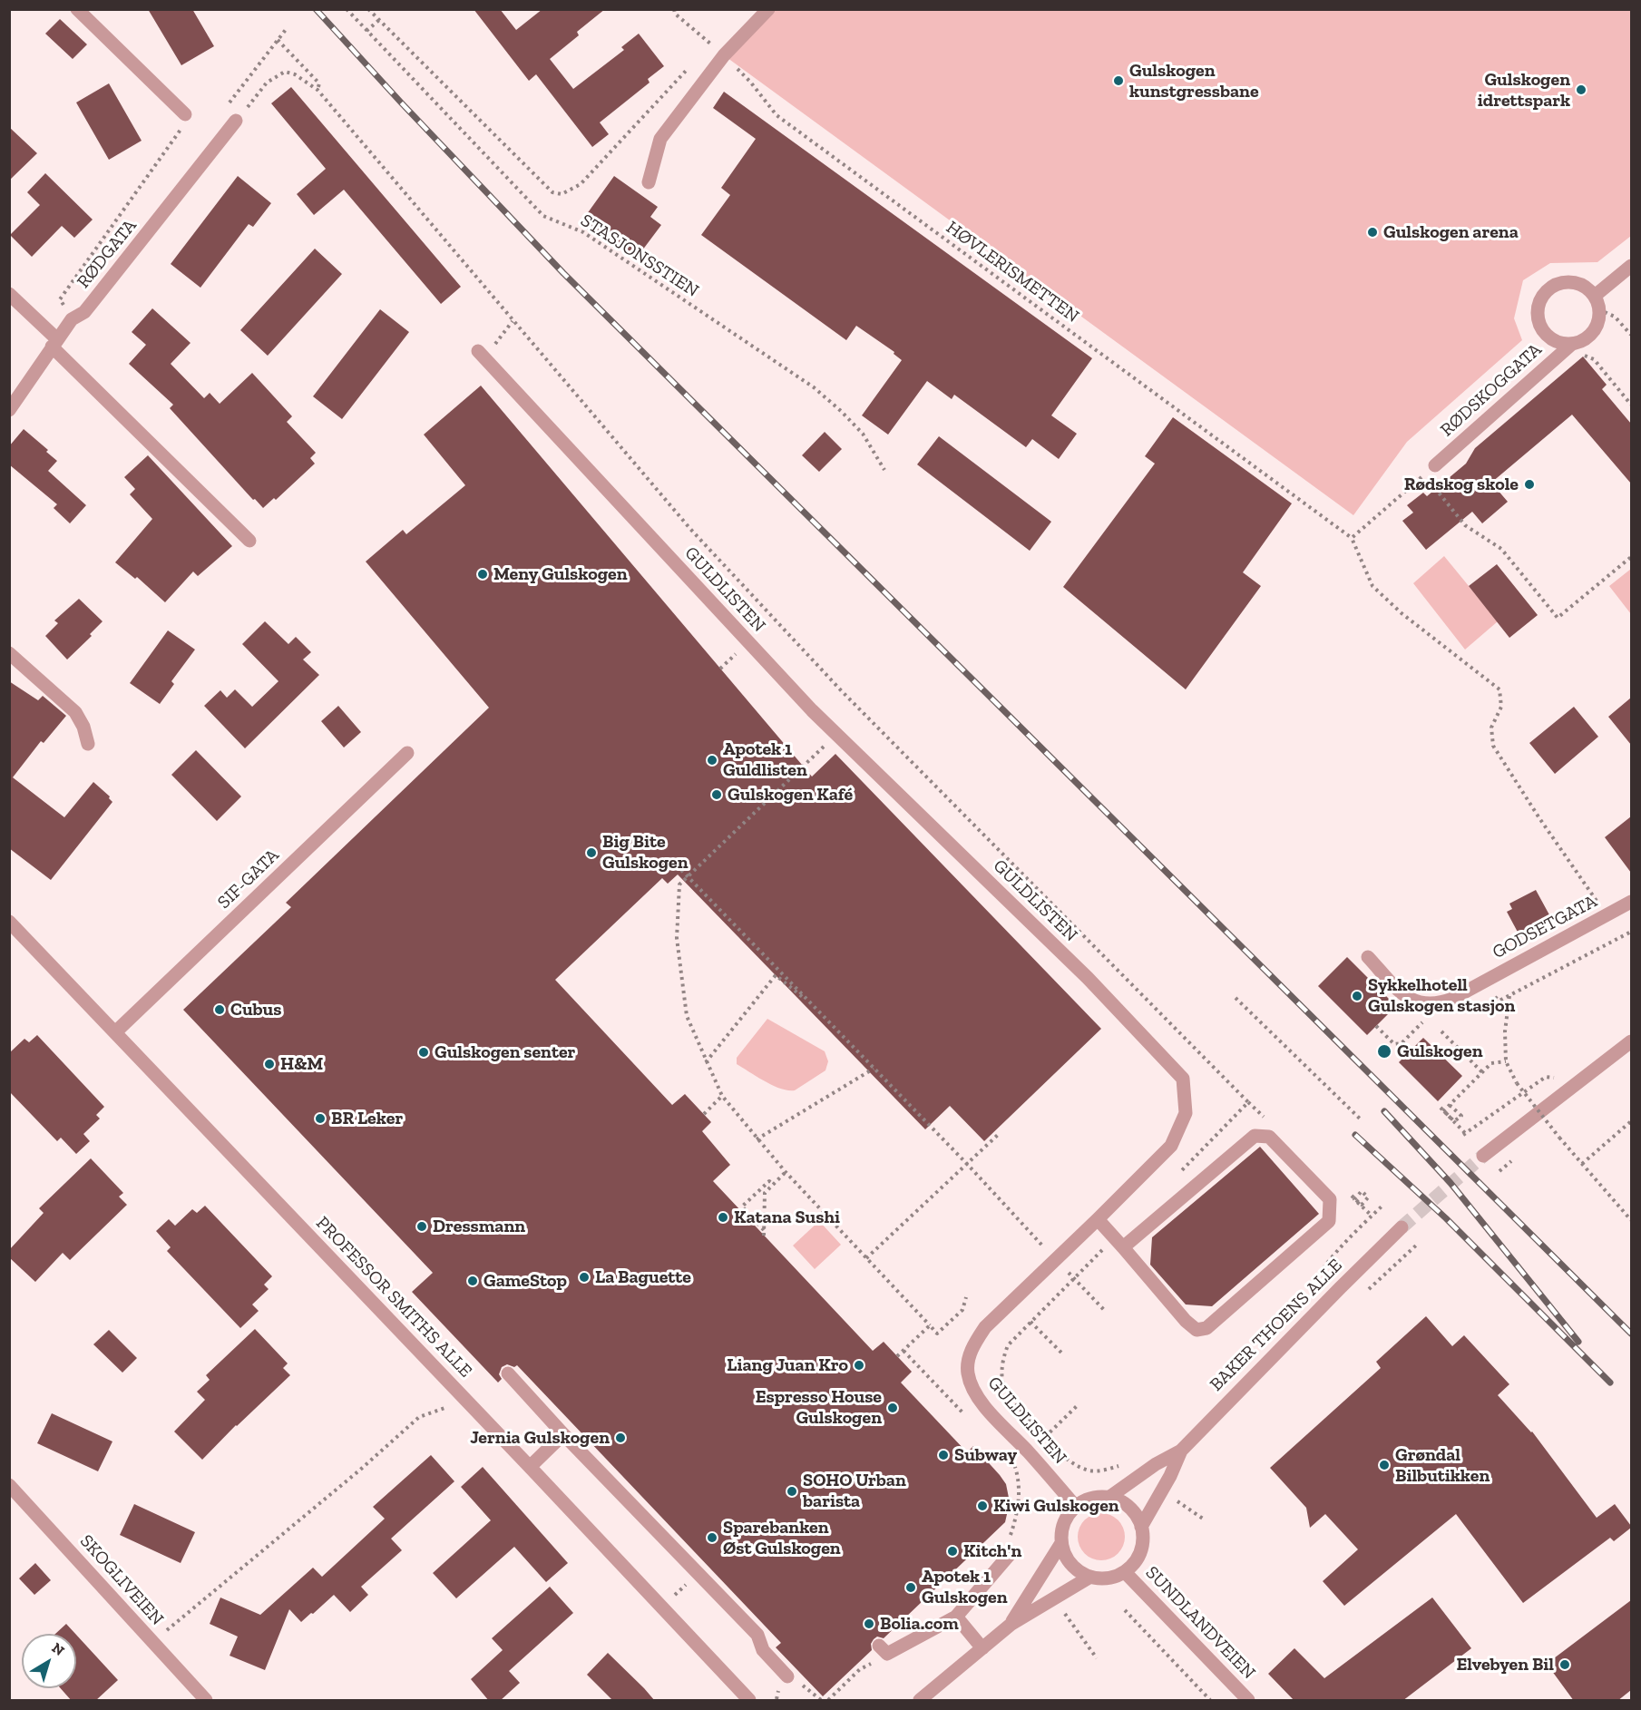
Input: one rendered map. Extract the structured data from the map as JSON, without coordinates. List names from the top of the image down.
{
  "streets": {
    "street": [
      "RØDGATA",
      "RØDSKOGGATA",
      "GULDLISTEN",
      "SIF-GATA",
      "GODSETGATA",
      "PROFESSOR SMITHS ALLE",
      "BAKER THOENS ALLE",
      "SKOGLIVEIEN",
      "SUNDLANDVEIEN"
    ],
    "path": ["STASJONSSTIEN", "HØVLERISMETTEN"]
  },
  "crossings": [
    ["GULDLISTEN", "BAKER THOENS ALLE"],
    ["GULDLISTEN", "SUNDLANDVEIEN"],
    ["SIF-GATA", "PROFESSOR SMITHS ALLE"],
    ["BAKER THOENS ALLE", "SUNDLANDVEIEN"]
  ],
  "places": [
    "Gulskogen kunstgressbane",
    "Gulskogen idrettspark",
    "Gulskogen arena",
    "Rødskog skole",
    "Meny Gulskogen",
    "Apotek 1 Guldlisten",
    "Gulskogen Kafé",
    "Big Bite Gulskogen",
    "Sykkelhotell Gulskogen stasjon",
    "Cubus",
    "Gulskogen",
    "Gulskogen senter",
    "H&M",
    "BR Leker",
    "Katana Sushi",
    "Dressmann",
    "La Baguette",
    "GameStop",
    "Liang Juan Kro",
    "Espresso House Gulskogen",
    "Jernia Gulskogen",
    "Subway",
    "Grøndal Bilbutikken",
    "SOHO Urban barista",
    "Kiwi Gulskogen",
    "Sparebanken Øst Gulskogen",
    "Kitch'n",
    "Apotek 1 Gulskogen",
    "Bolia.com",
    "Elvebyen Bil"
  ],
  "north": "top right"
}
